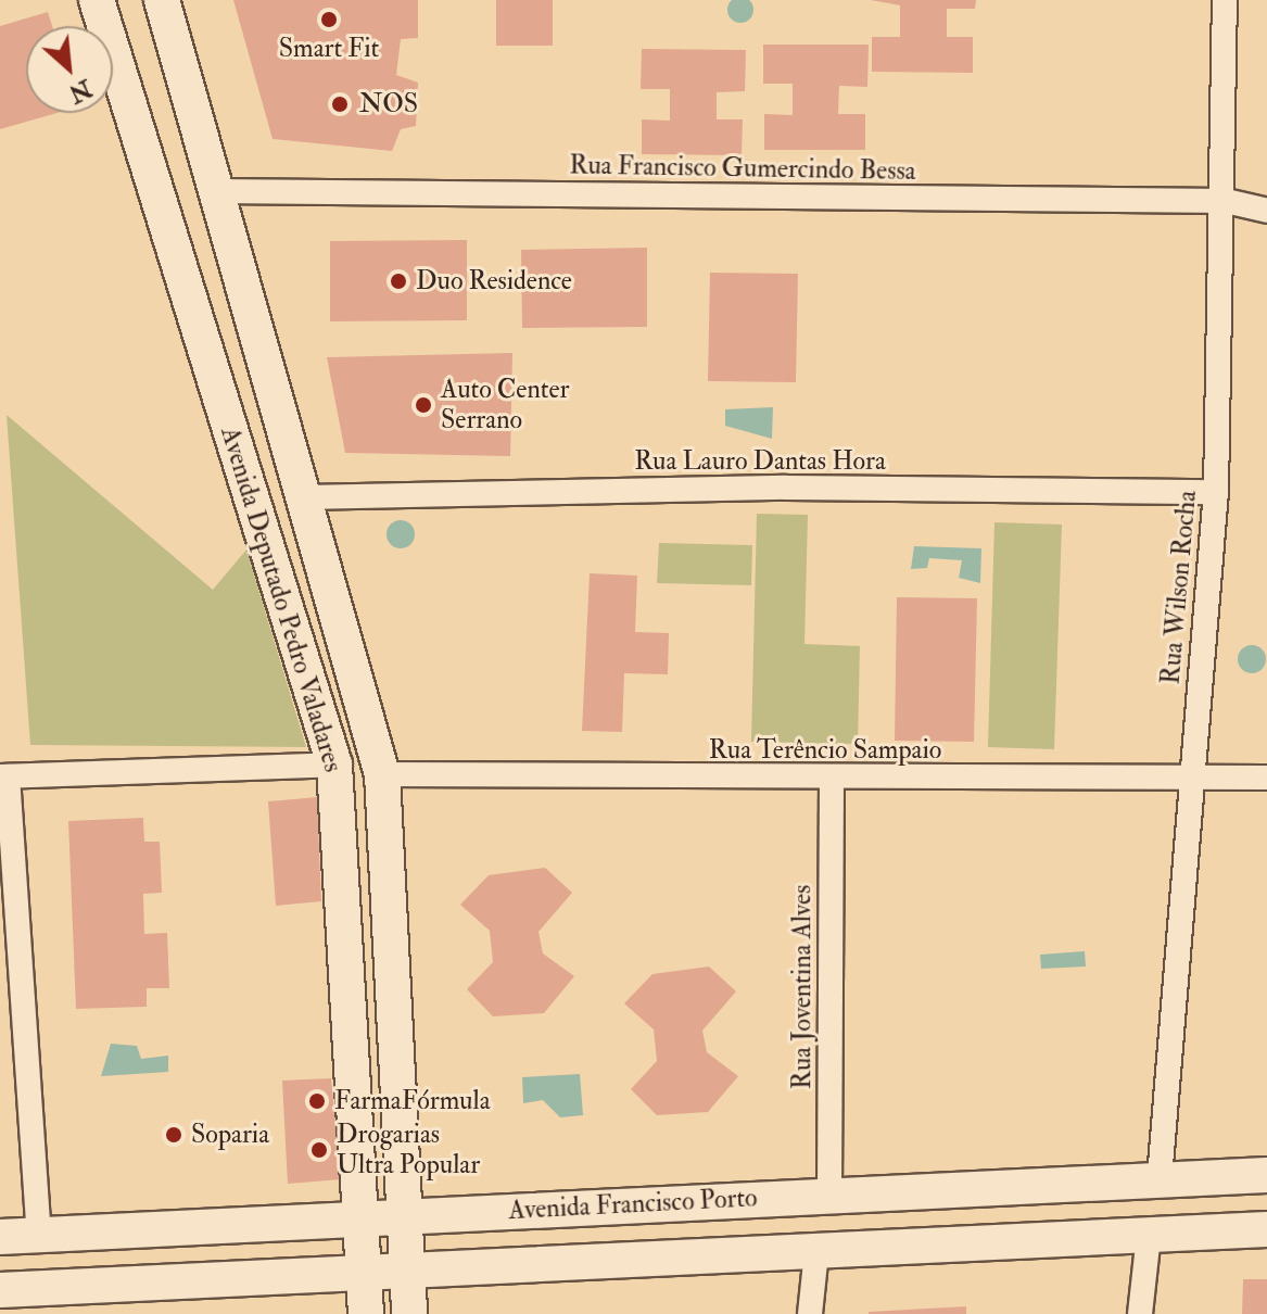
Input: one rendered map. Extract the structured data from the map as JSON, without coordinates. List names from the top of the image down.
{
  "streets": {
    "main road": ["Avenida Deputado Pedro Valadares", "Avenida Francisco Porto"],
    "street": [
      "Rua Francisco Gumercindo Bessa",
      "Rua Lauro Dantas Hora",
      "Rua Wilson Rocha",
      "Rua Terêncio Sampaio",
      "Rua Joventina Alves"
    ]
  },
  "crossings": [
    ["Rua Francisco Gumercindo Bessa", "Rua Wilson Rocha"],
    ["Rua Francisco Gumercindo Bessa", "Avenida Deputado Pedro Valadares"],
    ["Rua Lauro Dantas Hora", "Rua Wilson Rocha"],
    ["Rua Lauro Dantas Hora", "Avenida Deputado Pedro Valadares"],
    ["Rua Wilson Rocha", "Rua Terêncio Sampaio"],
    ["Rua Wilson Rocha", "Avenida Francisco Porto"],
    ["Avenida Deputado Pedro Valadares", "Rua Terêncio Sampaio"],
    ["Avenida Deputado Pedro Valadares", "Avenida Francisco Porto"],
    ["Rua Terêncio Sampaio", "Rua Joventina Alves"],
    ["Rua Joventina Alves", "Avenida Francisco Porto"]
  ],
  "places": [
    "Smart Fit",
    "NOS",
    "Duo Residence",
    "Auto Center Serrano",
    "FarmaFórmula",
    "Soparia",
    "Drogarias Ultra Popular"
  ],
  "north": "bottom right"
}
